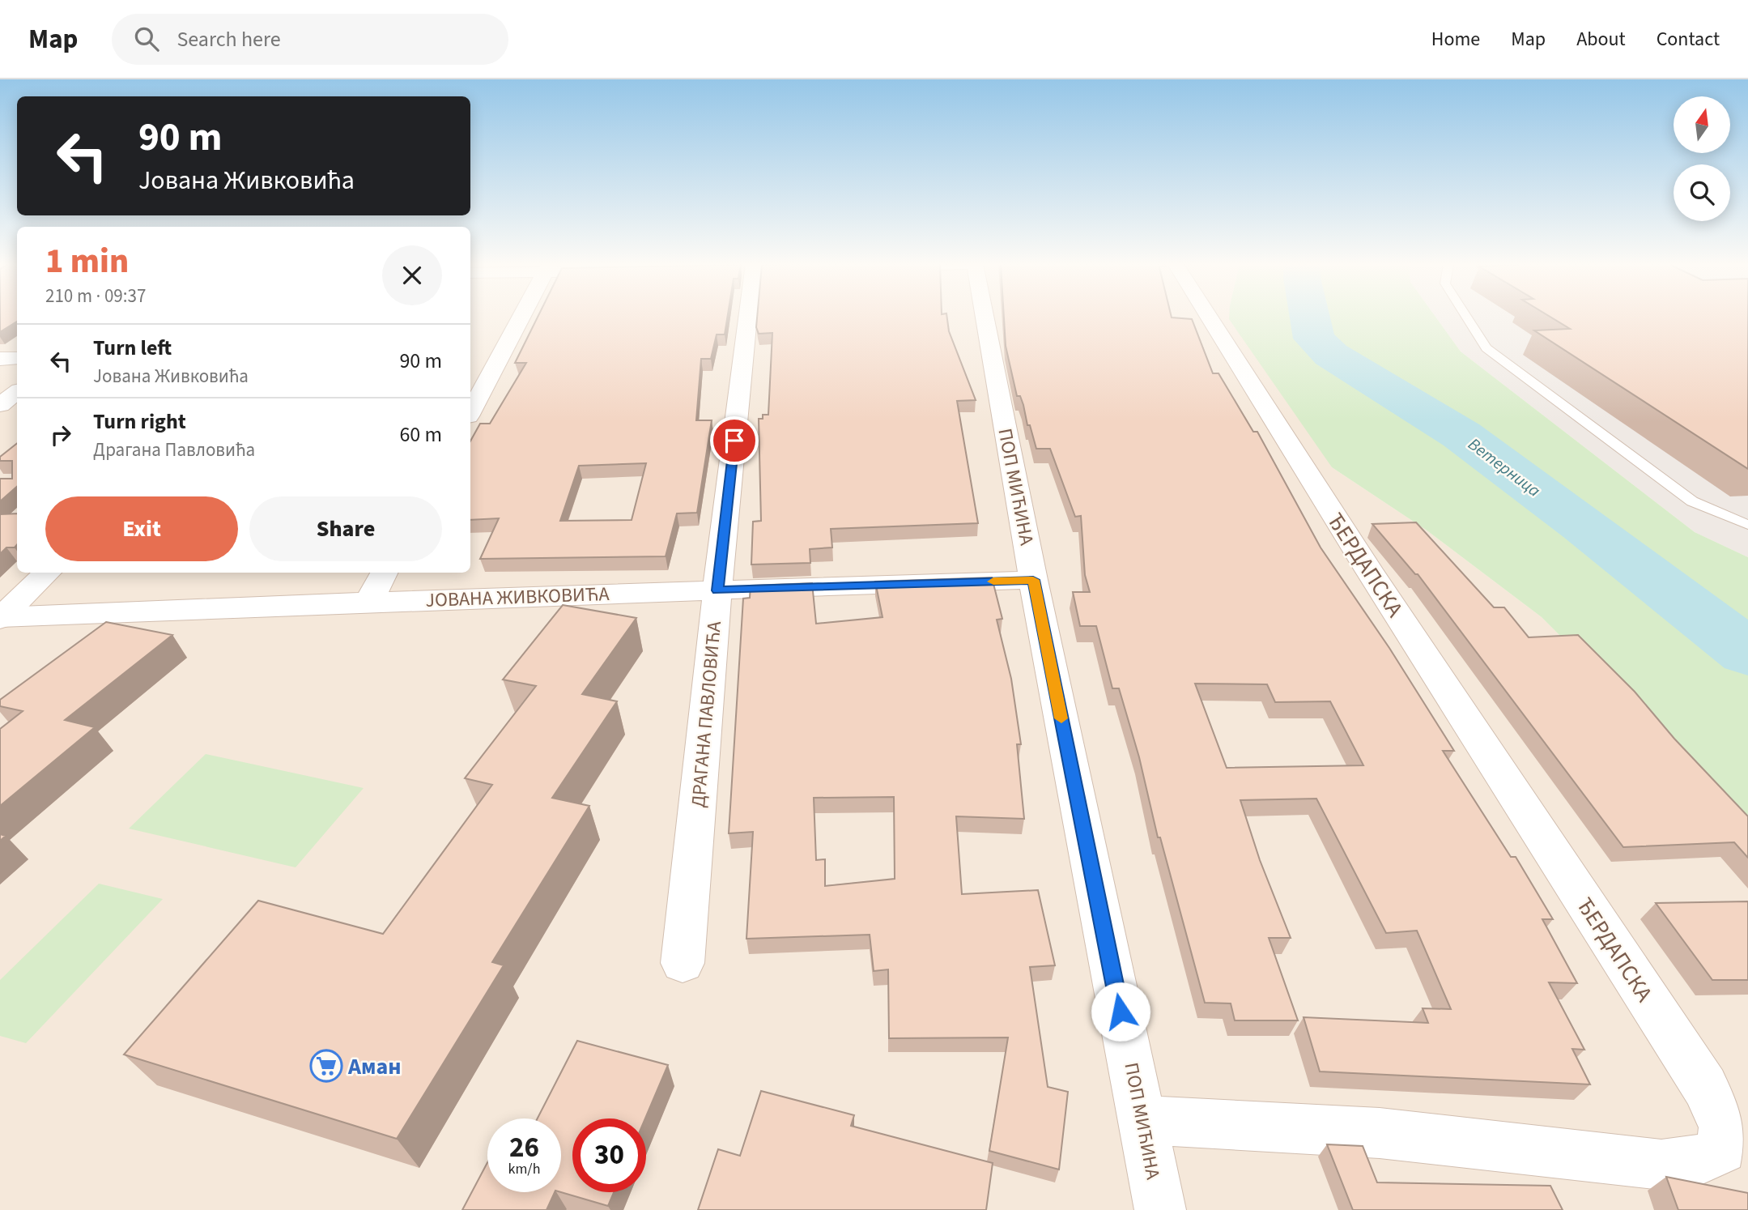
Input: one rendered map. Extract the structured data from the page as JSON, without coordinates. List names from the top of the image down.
{
  "streets": {
    "street": [
      "ПОП МИЋИНА",
      "ЂЕРДАПСКА",
      "ЈОВАНА ЖИВКОВИЋА",
      "ДРАГАНА ПАВЛОВИЋА"
    ]
  },
  "crossings": [
    ["ПОП МИЋИНА", "ЂЕРДАПСКА"],
    ["ПОП МИЋИНА", "ЈОВАНА ЖИВКОВИЋА"],
    ["ЈОВАНА ЖИВКОВИЋА", "ДРАГАНА ПАВЛОВИЋА"]
  ],
  "water": ["Ветерница"],
  "places": {
    "supermarket": ["Аман"]
  },
  "north": "top",
  "page": {
    "header": "Map",
    "search": "Search here",
    "nav": [
      "Home",
      "Map",
      "About",
      "Contact"
    ],
    "turn": ["90 m", "Јована Живковића"],
    "heading": ["1 min", "210 m · 09:37"],
    "list": [
      {
        "name": "Turn left",
        "note": "Јована Живковића",
        "value": "90 m"
      },
      {
        "name": "Turn right",
        "note": "Драгана Павловића",
        "value": "60 m"
      }
    ],
    "buttons": ["Exit", "Share"],
    "speed": "26 km/h",
    "limit": "30"
  }
}
